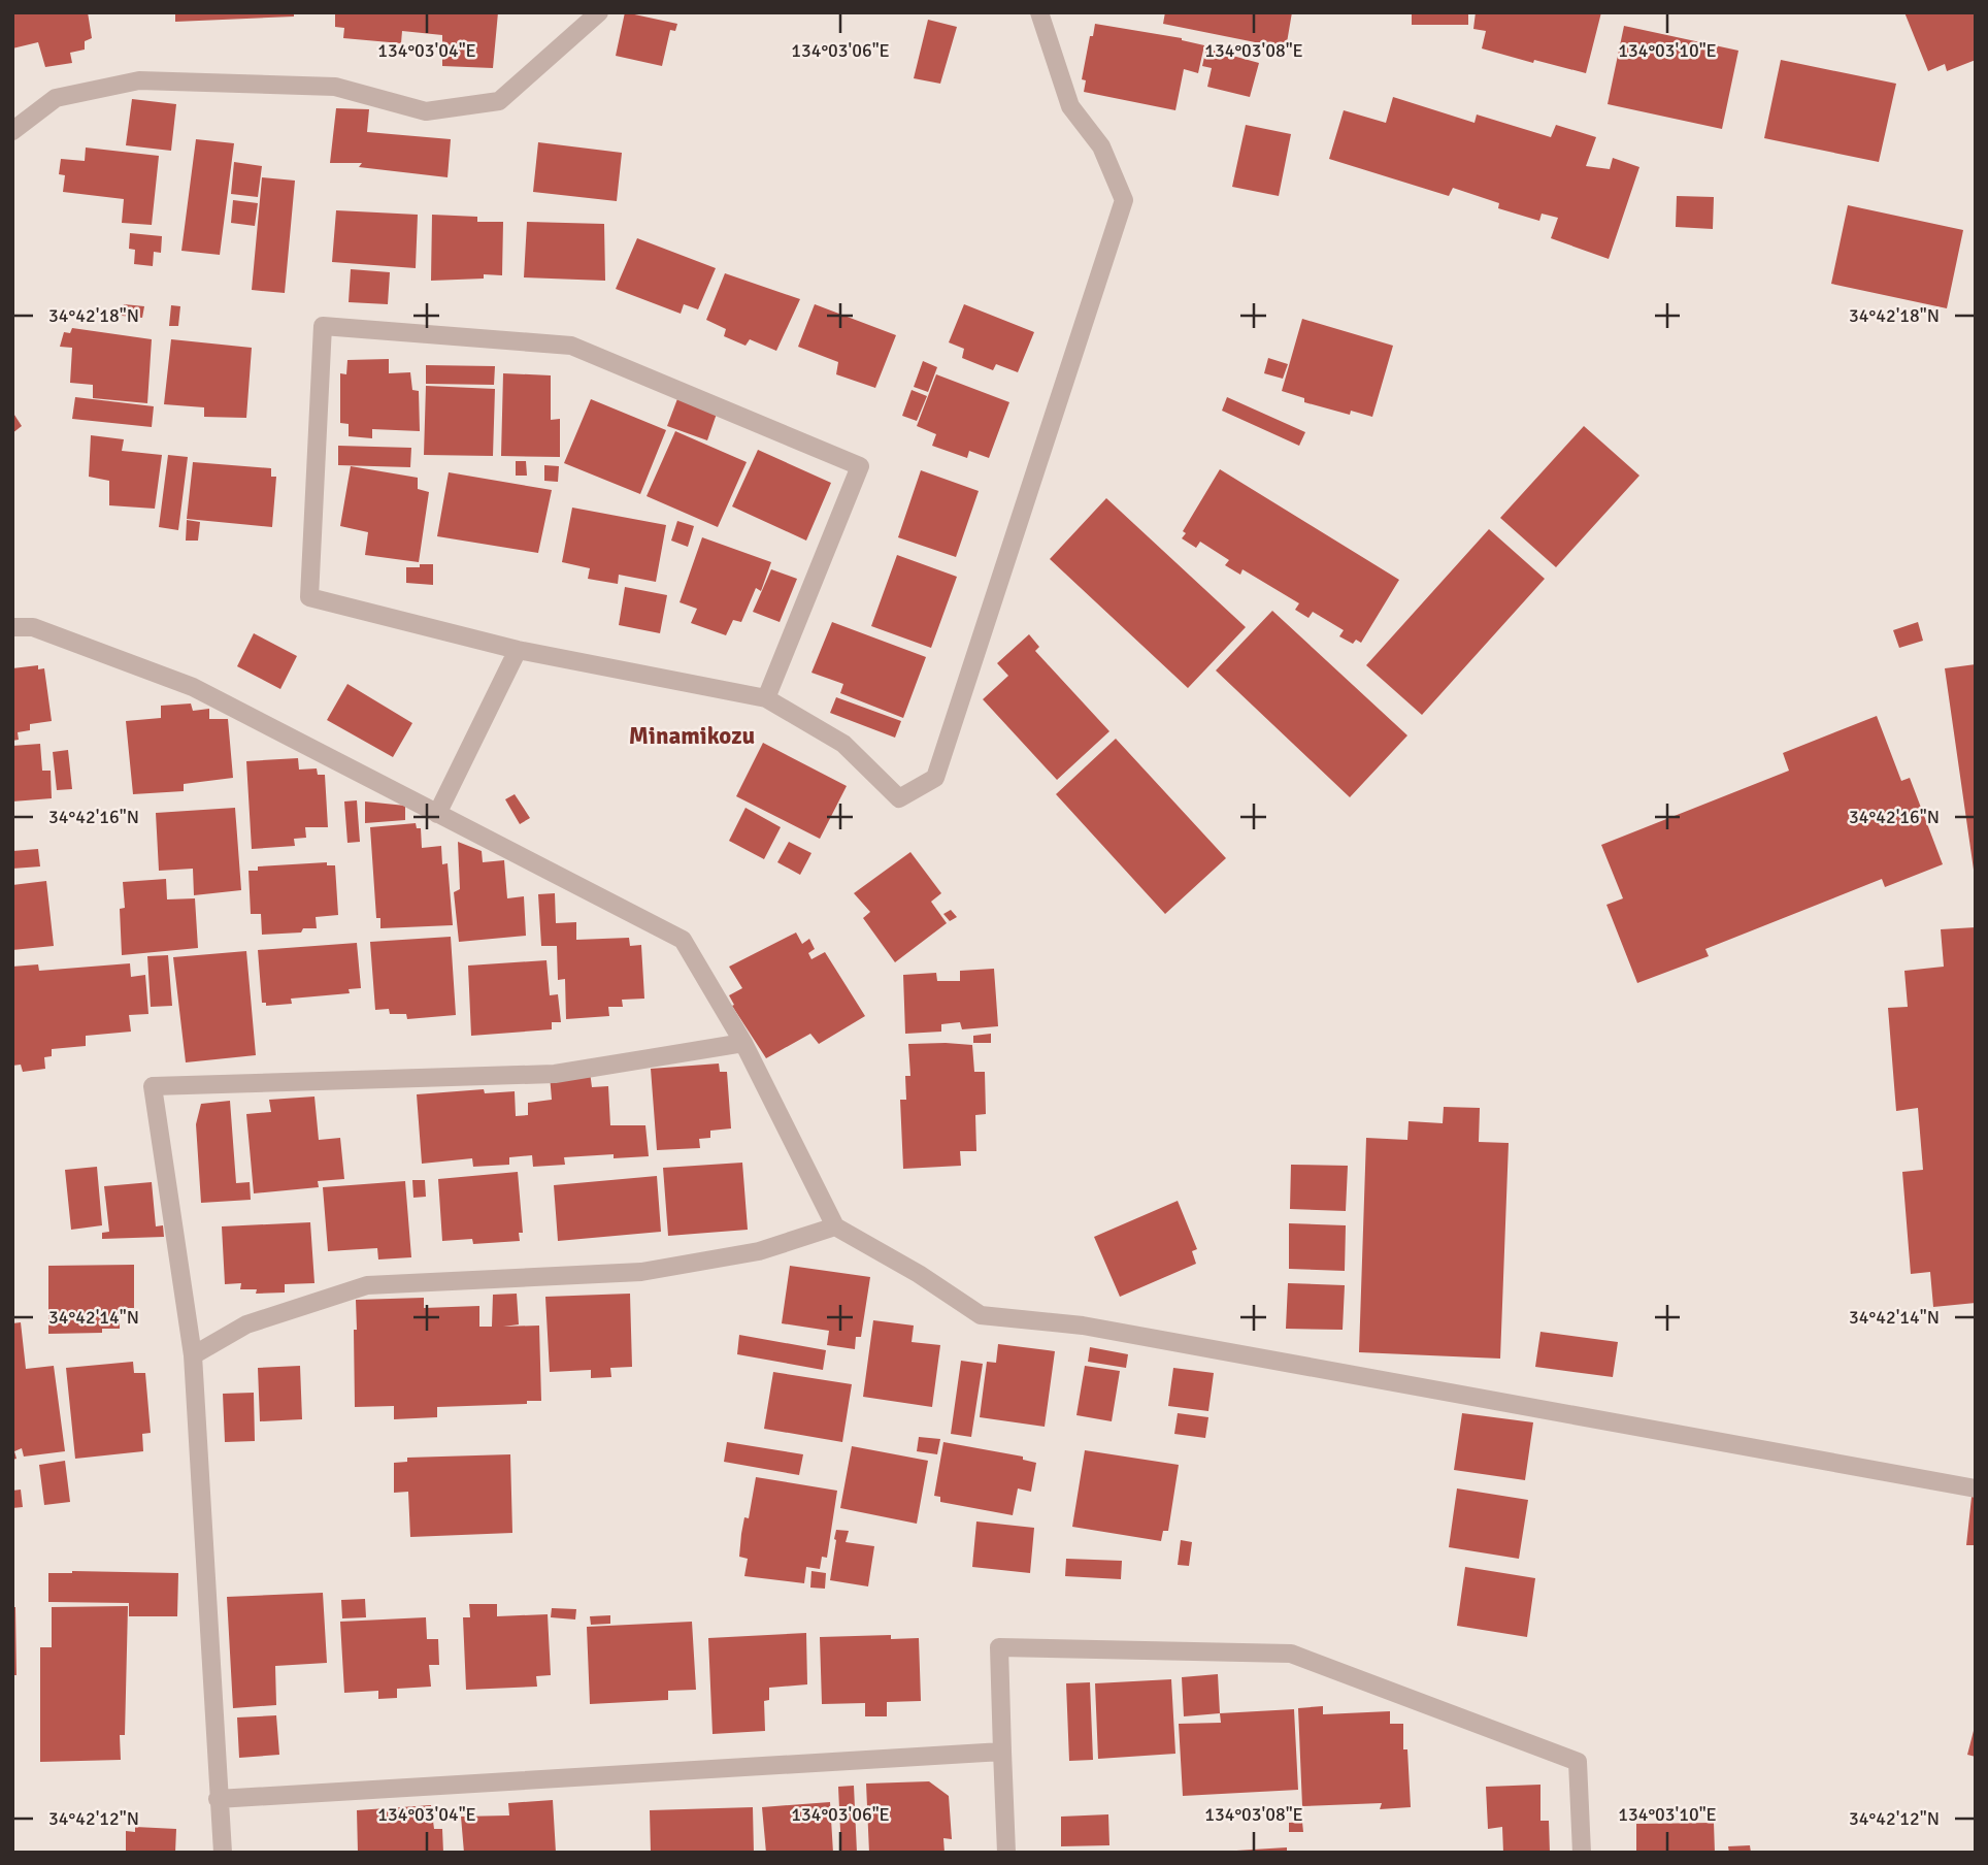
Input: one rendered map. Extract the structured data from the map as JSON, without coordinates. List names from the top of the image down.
{
  "districts": ["Minamikozu"],
  "coordinates": [
    "134°03'04\"E",
    "134°03'06\"E",
    "134°03'08\"E",
    "134°03'10\"E",
    "34°42'18\"N",
    "34°42'16\"N",
    "34°42'14\"N",
    "34°42'12\"N"
  ]
}
